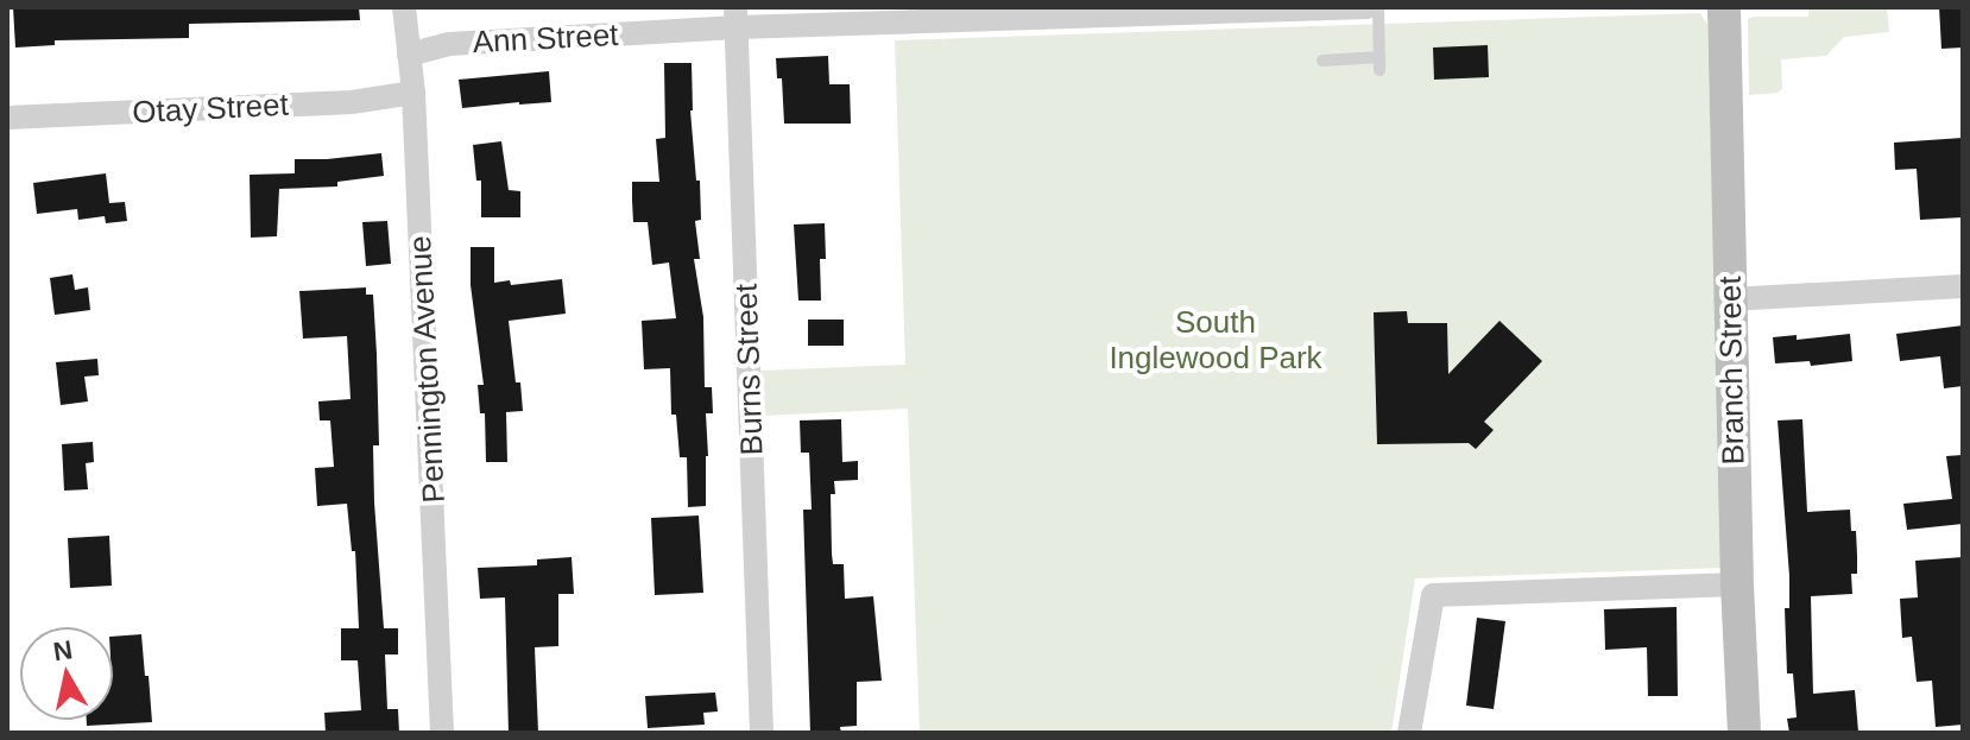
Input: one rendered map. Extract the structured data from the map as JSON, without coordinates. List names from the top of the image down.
{
  "streets": {
    "street": [
      "Ann Street",
      "Otay Street",
      "Pennington Avenue",
      "Burns Street",
      "Branch Street"
    ]
  },
  "crossings": [
    ["Ann Street", "Pennington Avenue"],
    ["Ann Street", "Burns Street"],
    ["Otay Street", "Pennington Avenue"]
  ],
  "parks": ["South Inglewood Park"],
  "north": "top"
}
